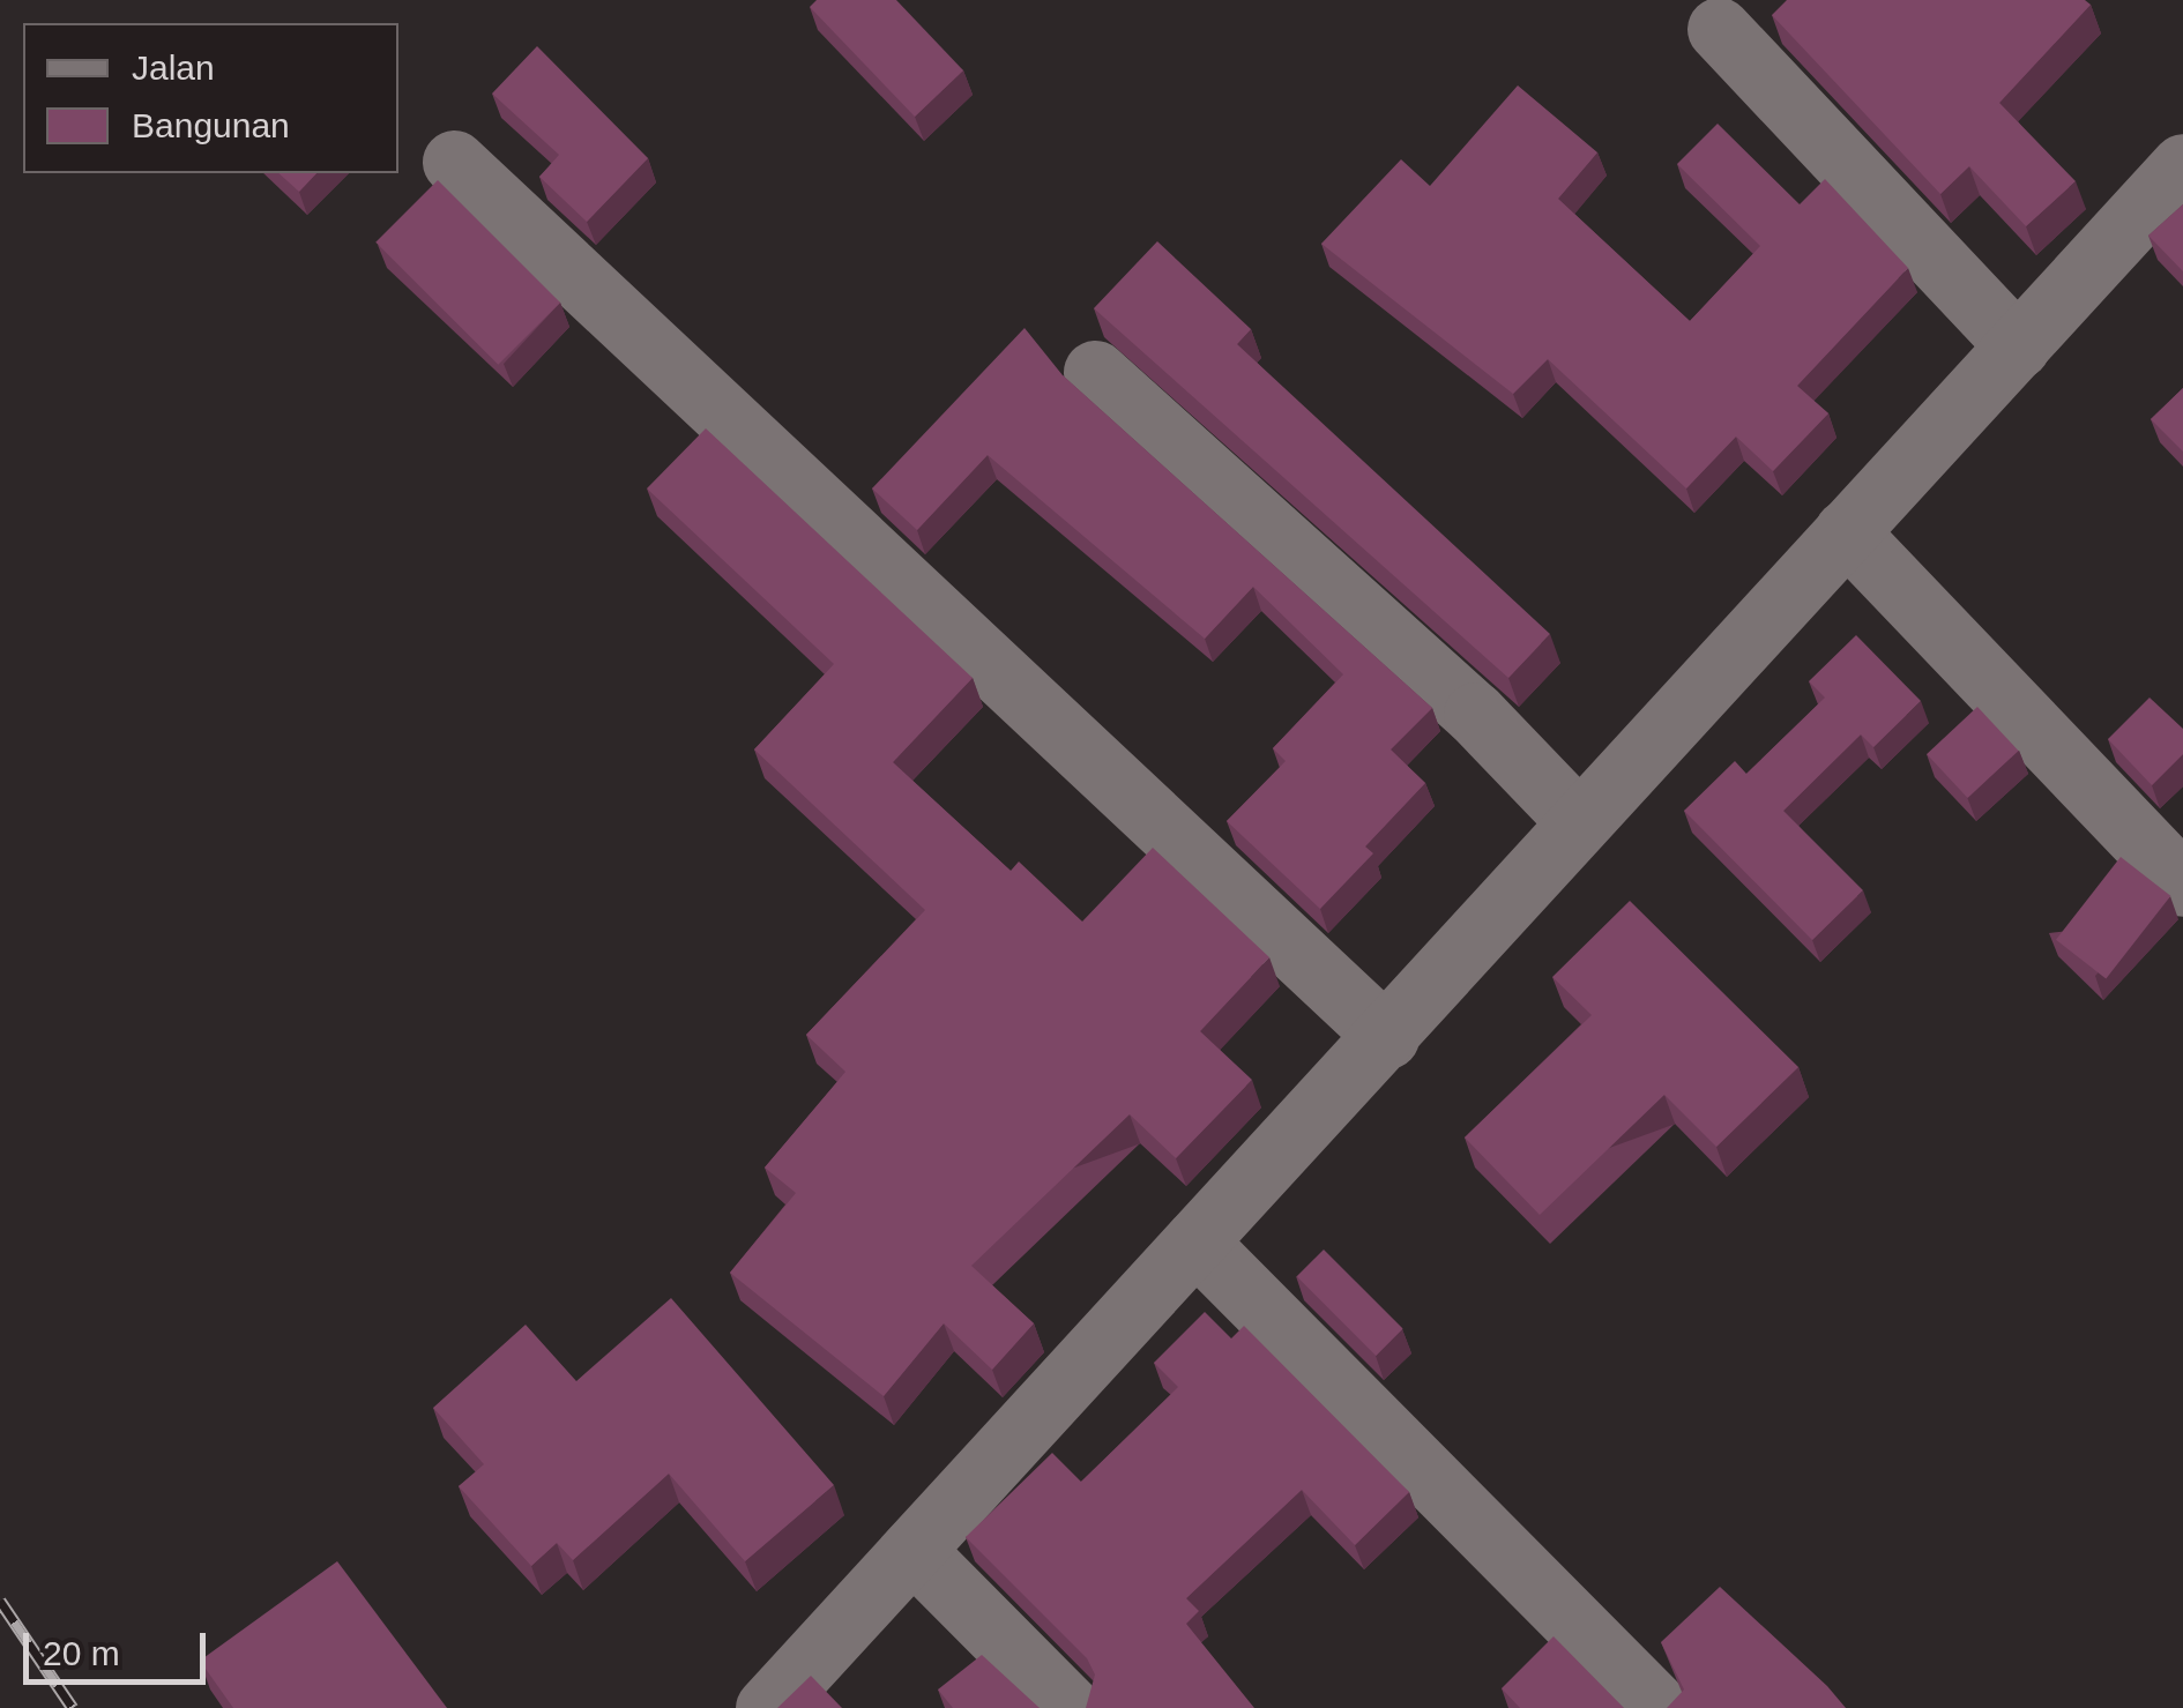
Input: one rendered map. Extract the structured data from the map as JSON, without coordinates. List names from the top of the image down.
{
  "legend": ["Jalan", "Bangunan"],
  "scale_bar": "20 m"
}
